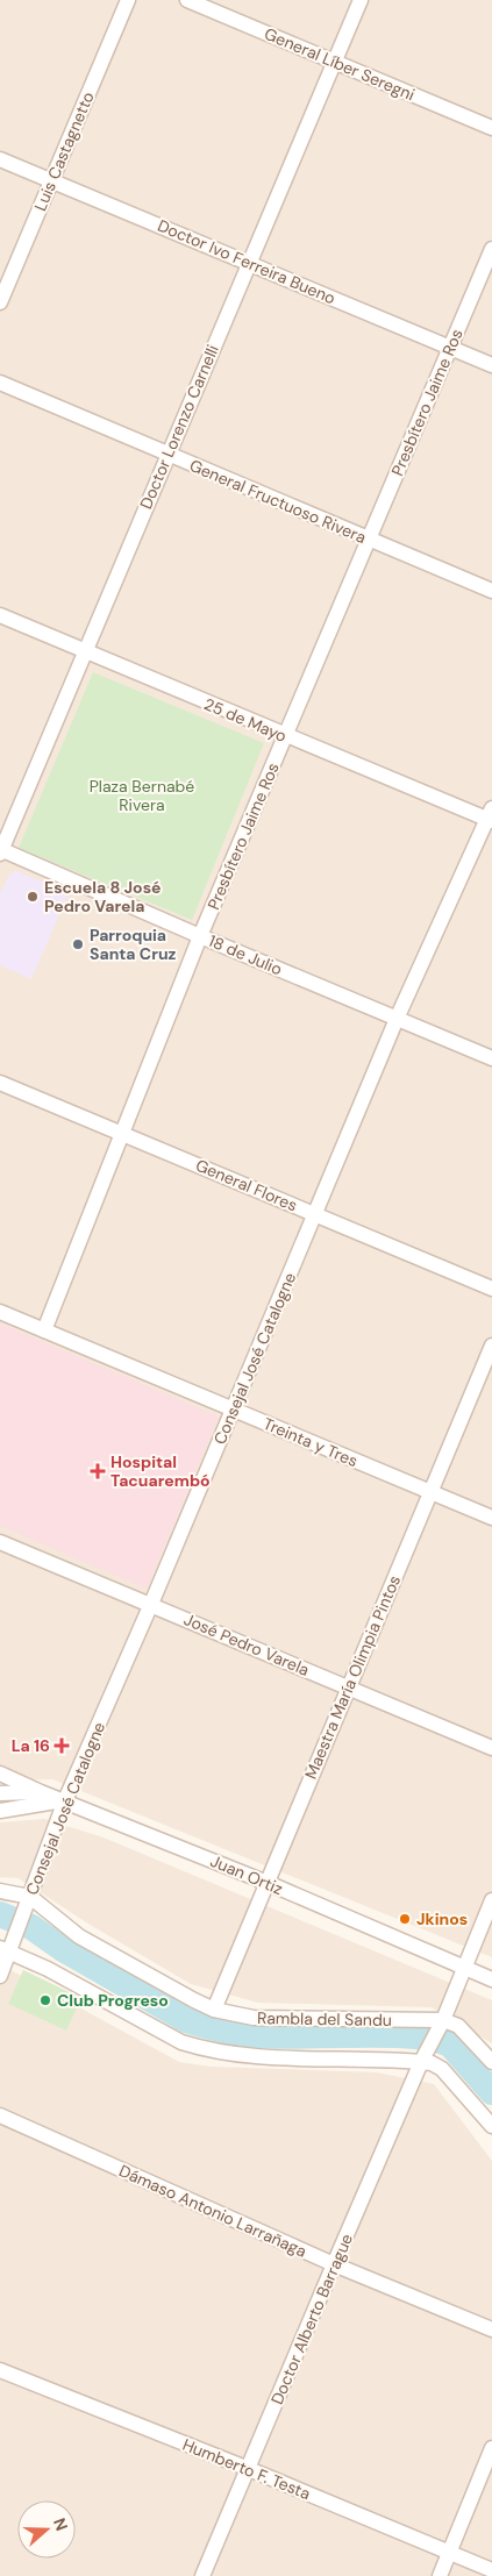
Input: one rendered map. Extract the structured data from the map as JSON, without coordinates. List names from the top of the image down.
{
  "streets": {
    "street": [
      "General Líber Seregni",
      "Luis Castagnetto",
      "Doctor Ivo Ferreira Bueno",
      "Presbítero Jaime Ros",
      "Doctor Lorenzo Carnelli",
      "General Fructuoso Rivera",
      "25 de Mayo",
      "18 de Julio",
      "General Flores",
      "Consejal José Catalogne",
      "Treinta y Tres",
      "José Pedro Varela",
      "Maestra María Olimpia Pintos",
      "Juan Ortiz",
      "Rambla del Sandu",
      "Dámaso Antonio Larrañaga",
      "Doctor Alberto Barrague",
      "Humberto F. Testa"
    ]
  },
  "crossings": [
    ["General Líber Seregni", "Doctor Lorenzo Carnelli"],
    ["Luis Castagnetto", "Doctor Ivo Ferreira Bueno"],
    ["Doctor Ivo Ferreira Bueno", "Presbítero Jaime Ros"],
    ["Doctor Ivo Ferreira Bueno", "Doctor Lorenzo Carnelli"],
    ["Presbítero Jaime Ros", "General Fructuoso Rivera"],
    ["Presbítero Jaime Ros", "25 de Mayo"],
    ["Presbítero Jaime Ros", "18 de Julio"],
    ["Presbítero Jaime Ros", "General Flores"],
    ["Presbítero Jaime Ros", "Treinta y Tres"],
    ["Doctor Lorenzo Carnelli", "General Fructuoso Rivera"],
    ["Doctor Lorenzo Carnelli", "25 de Mayo"],
    ["Doctor Lorenzo Carnelli", "18 de Julio"],
    ["25 de Mayo", "Consejal José Catalogne"],
    ["18 de Julio", "Consejal José Catalogne"],
    ["General Flores", "Consejal José Catalogne"],
    ["Consejal José Catalogne", "Treinta y Tres"],
    ["Consejal José Catalogne", "José Pedro Varela"],
    ["Consejal José Catalogne", "Juan Ortiz"],
    ["Consejal José Catalogne", "Rambla del Sandu"],
    ["Treinta y Tres", "Maestra María Olimpia Pintos"],
    ["José Pedro Varela", "Maestra María Olimpia Pintos"],
    ["Maestra María Olimpia Pintos", "Juan Ortiz"],
    ["Maestra María Olimpia Pintos", "Rambla del Sandu"],
    ["Juan Ortiz", "Doctor Alberto Barrague"],
    ["Rambla del Sandu", "Doctor Alberto Barrague"],
    ["Dámaso Antonio Larrañaga", "Doctor Alberto Barrague"],
    ["Doctor Alberto Barrague", "Humberto F. Testa"]
  ],
  "parks": ["Plaza Bernabé Rivera"],
  "places": {
    "other": [
      "Escuela 8 José Pedro Varela",
      "Parroquia Santa Cruz",
      "Jkinos",
      "Club Progreso"
    ],
    "health": ["Hospital Tacuarembó", "La 16"]
  },
  "north": "right"
}
